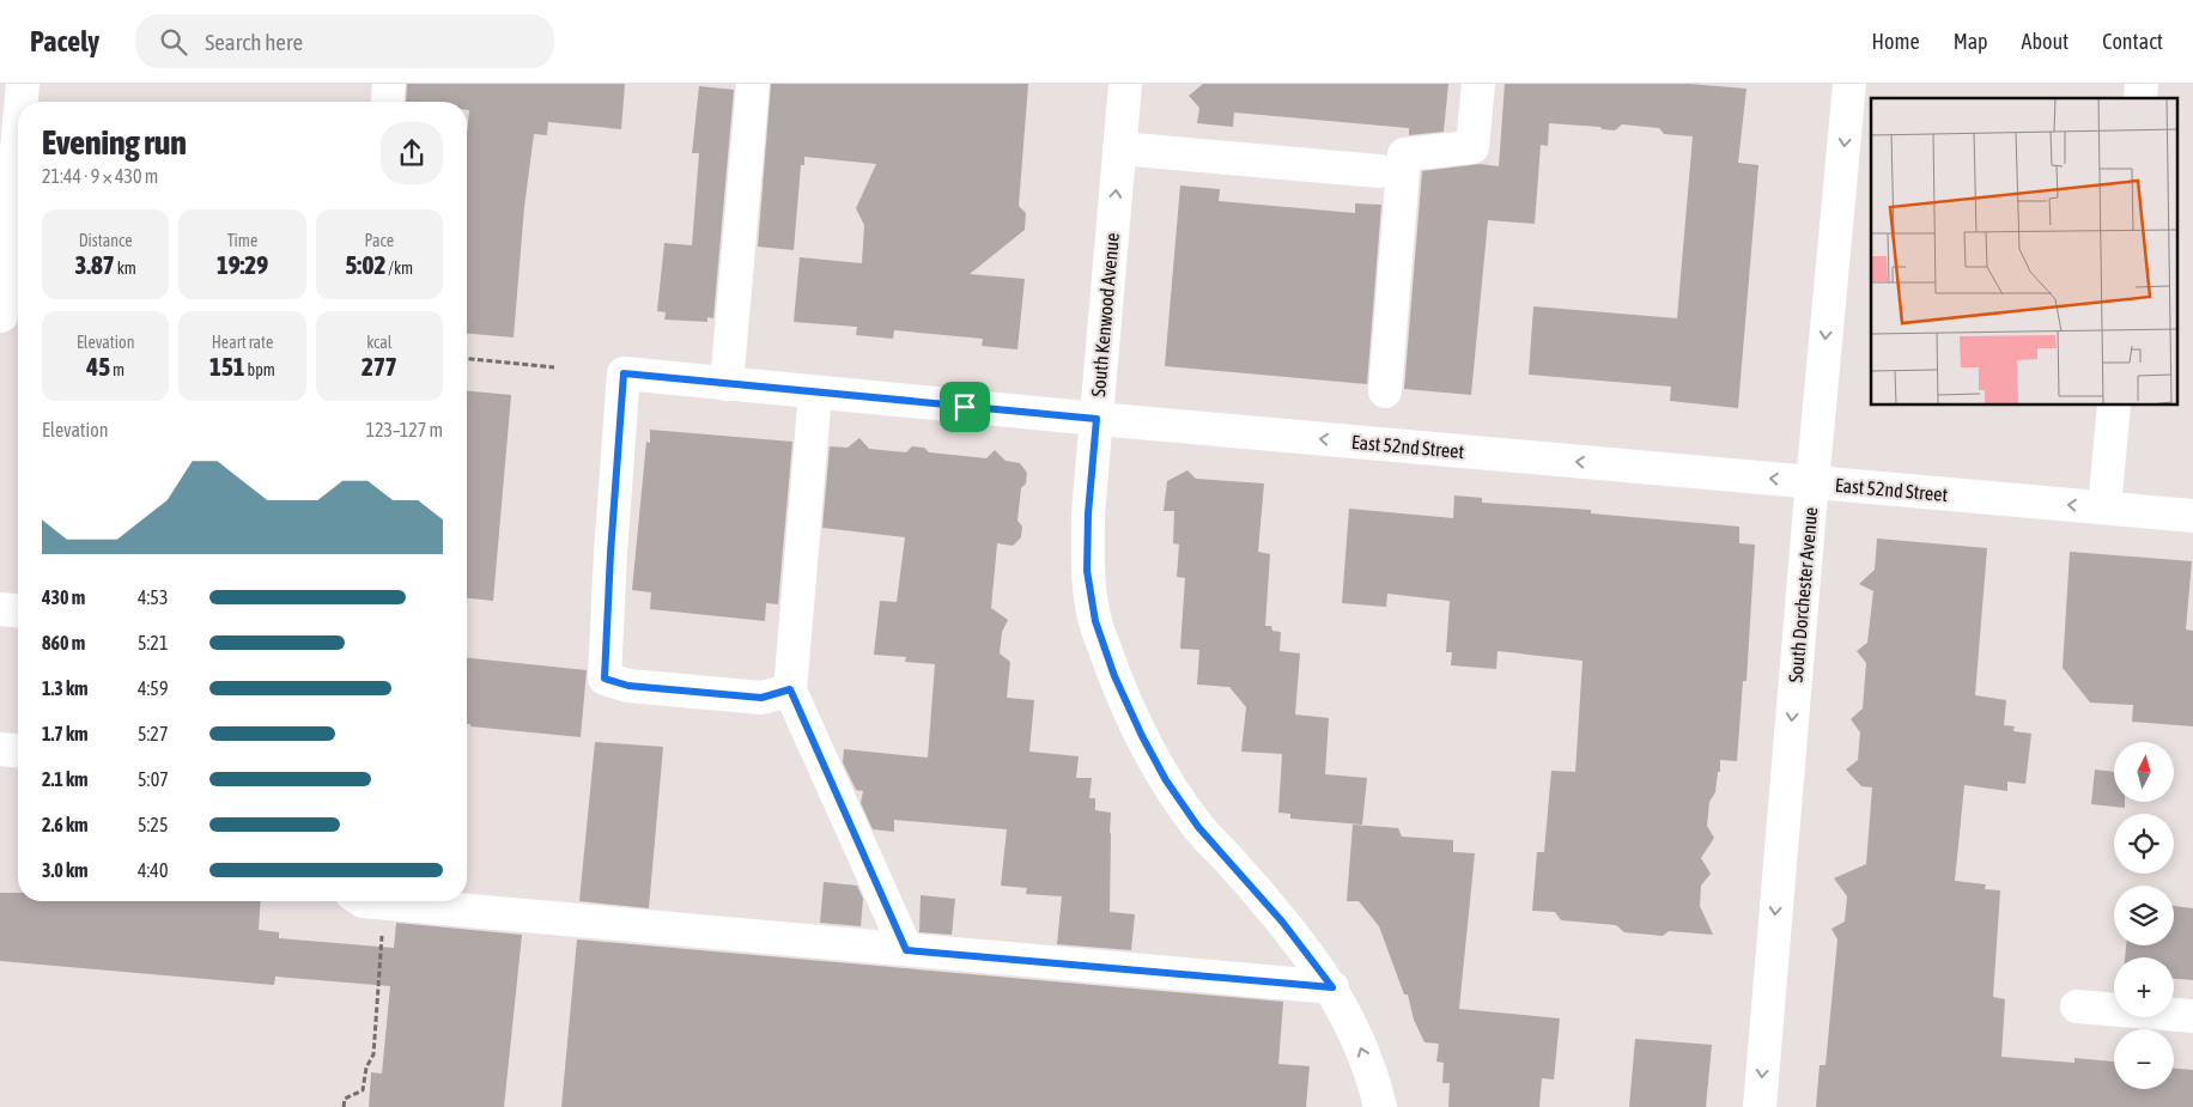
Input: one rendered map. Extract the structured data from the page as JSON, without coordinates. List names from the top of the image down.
{
  "streets": {
    "street": ["South Kenwood Avenue", "East 52nd Street", "South Dorchester Avenue"]
  },
  "crossings": [
    ["South Kenwood Avenue", "East 52nd Street"],
    ["East 52nd Street", "South Dorchester Avenue"]
  ],
  "one_way": ["South Kenwood Avenue", "East 52nd Street", "South Dorchester Avenue"],
  "north": "top",
  "page": {
    "header": "Pacely",
    "search": "Search here",
    "nav": [
      "Home",
      "Map",
      "About",
      "Contact"
    ],
    "heading": ["Evening run", "21:44 · 9 × 430 m"],
    "stats": [
      ["Distance", "3.87 km"],
      ["Time", "19:29"],
      ["Pace", "5:02 /km"],
      ["Elevation", "45 m"],
      ["Heart rate", "151 bpm"],
      ["kcal", "277"]
    ],
    "chart": ["Elevation", "123–127 m"],
    "list": [
      {
        "name": "430 m",
        "note": "4:53"
      },
      {
        "name": "860 m",
        "note": "5:21"
      },
      {
        "name": "1.3 km",
        "note": "4:59"
      },
      {
        "name": "1.7 km",
        "note": "5:27"
      },
      {
        "name": "2.1 km",
        "note": "5:07"
      },
      {
        "name": "2.6 km",
        "note": "5:25"
      },
      {
        "name": "3.0 km",
        "note": "4:40"
      }
    ],
    "map_buttons": ["+", "−"]
  }
}
